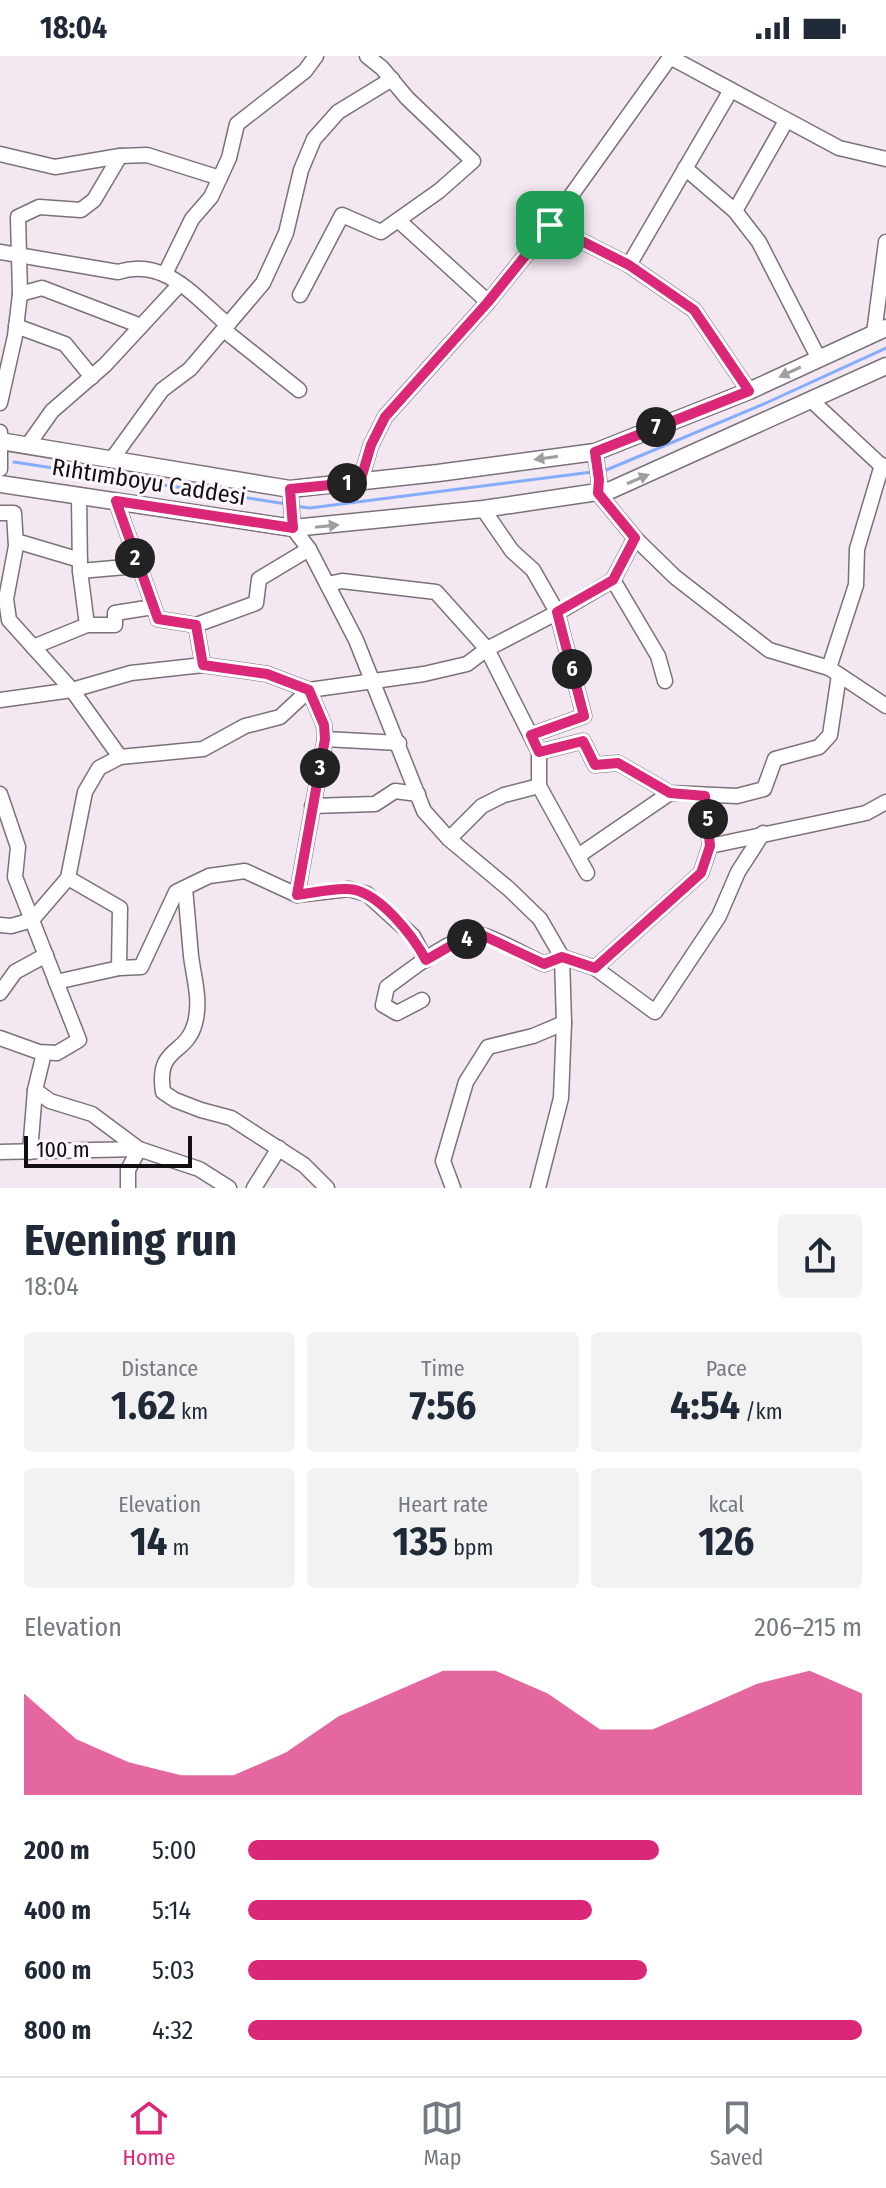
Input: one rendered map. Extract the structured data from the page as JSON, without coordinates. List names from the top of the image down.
{
  "streets": {
    "street": ["Rıhtımboyu Caddesi"]
  },
  "scale_bar": "100 m",
  "page": {
    "status": "18:04",
    "pins": [
      "7",
      "1",
      "2",
      "6",
      "3",
      "5",
      "4"
    ],
    "scale": "100 m",
    "heading": ["Evening run", "18:04"],
    "stats": [
      ["Distance", "1.62 km"],
      ["Time", "7:56"],
      ["Pace", "4:54 /km"],
      ["Elevation", "14 m"],
      ["Heart rate", "135 bpm"],
      ["kcal", "126"]
    ],
    "chart": ["Elevation", "206–215 m"],
    "list": [
      {
        "name": "200 m",
        "note": "5:00"
      },
      {
        "name": "400 m",
        "note": "5:14"
      },
      {
        "name": "600 m",
        "note": "5:03"
      },
      {
        "name": "800 m",
        "note": "4:32"
      }
    ],
    "tabs": ["Home", "Map", "Saved"]
  }
}
